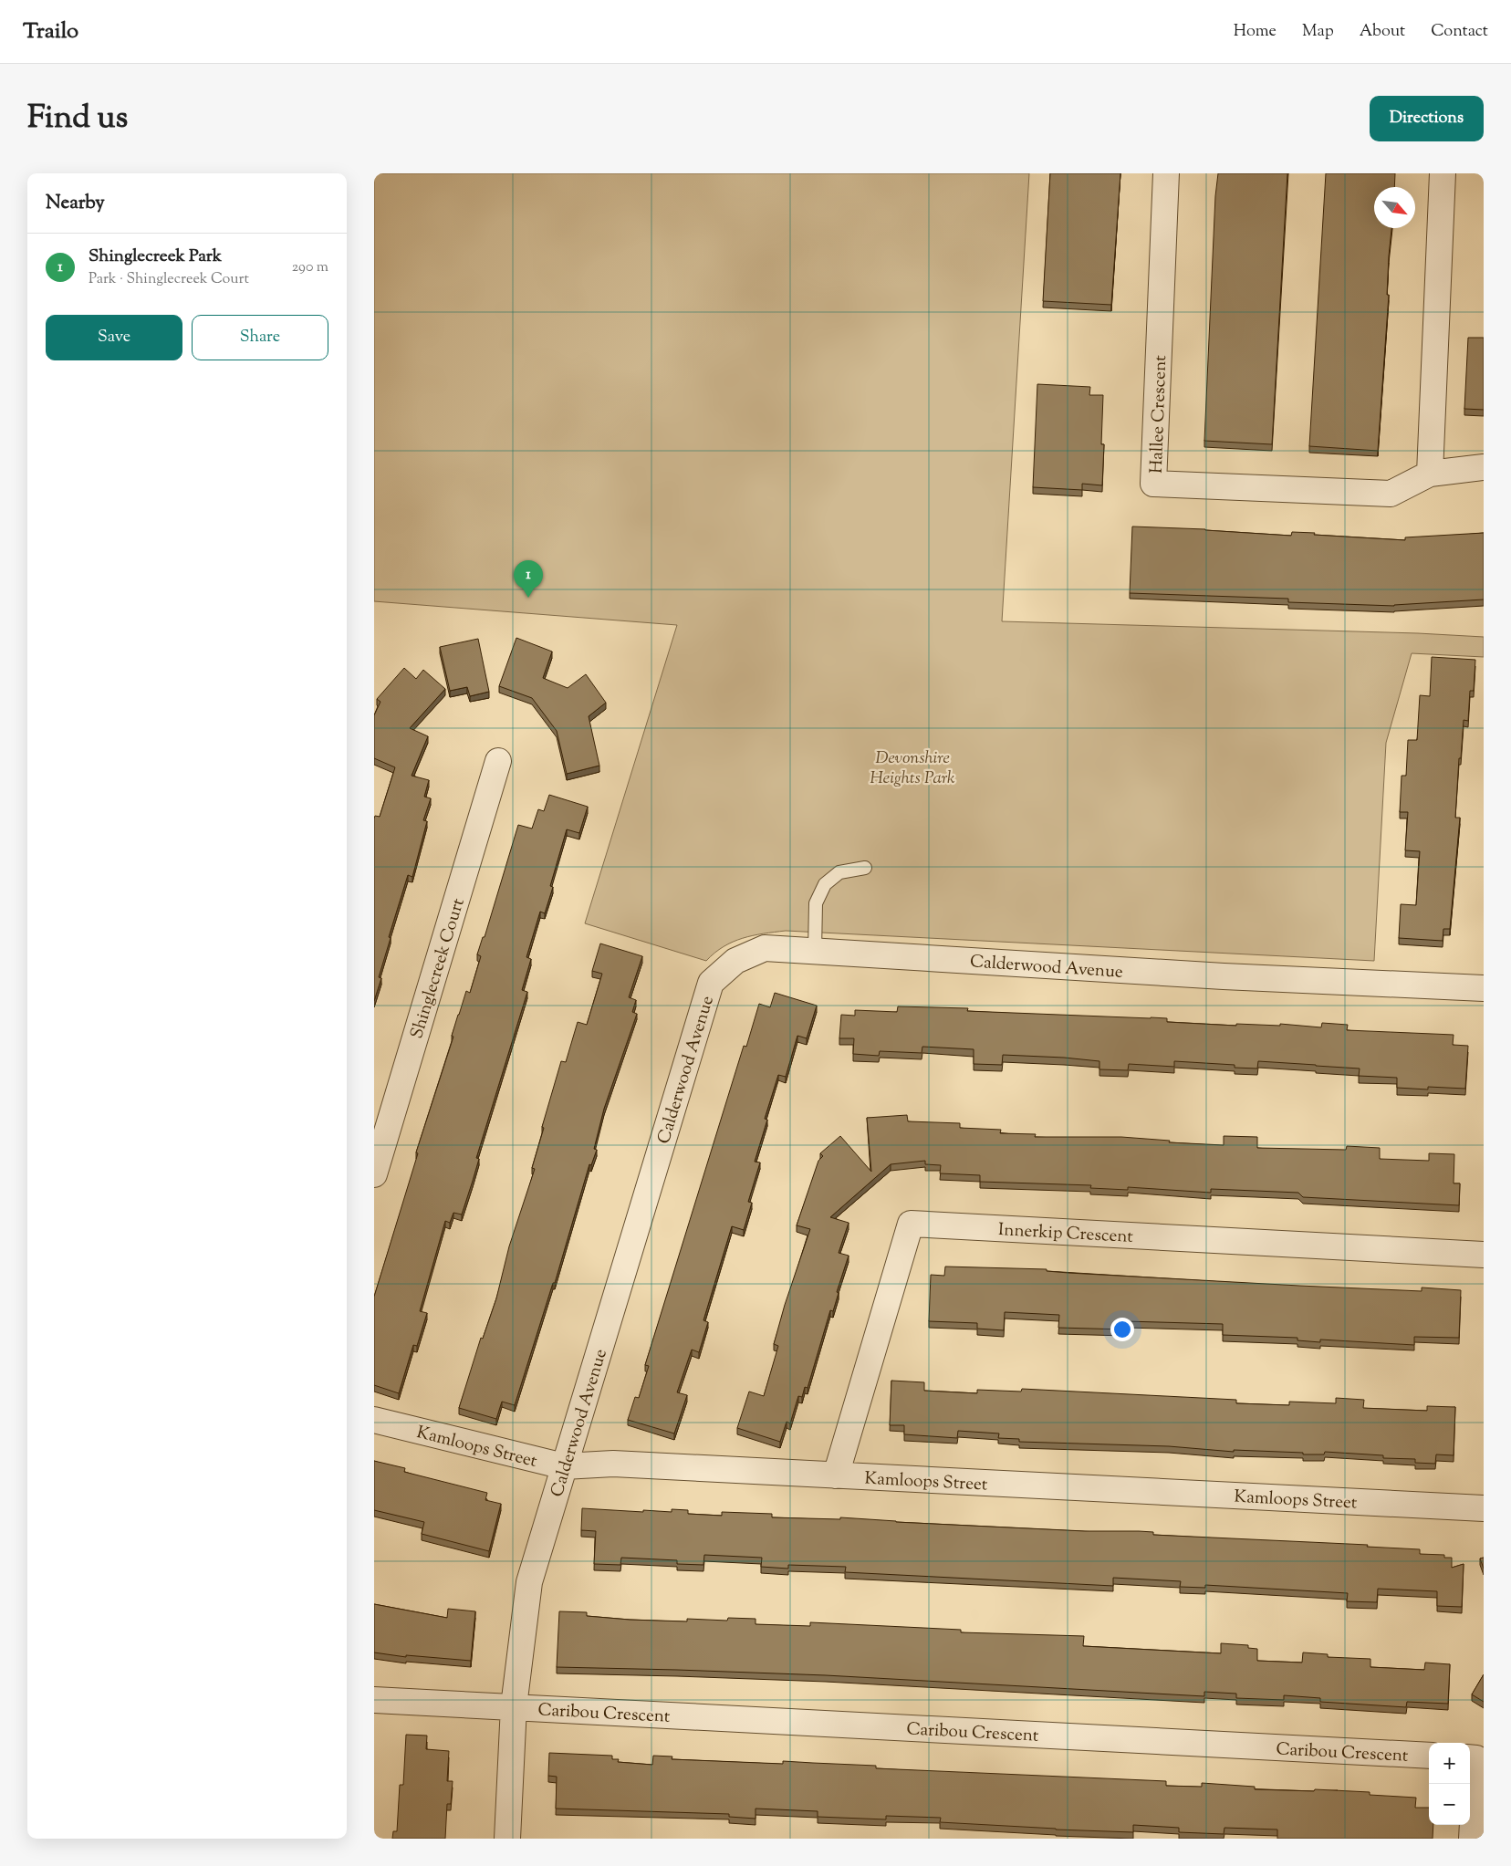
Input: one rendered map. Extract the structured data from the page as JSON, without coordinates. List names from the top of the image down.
{
  "streets": {
    "street": [
      "Hallee Crescent",
      "Calderwood Avenue",
      "Shinglecreek Court",
      "Innerkip Crescent",
      "Kamloops Street",
      "Caribou Crescent"
    ]
  },
  "crossings": [
    ["Calderwood Avenue", "Kamloops Street"],
    ["Calderwood Avenue", "Caribou Crescent"],
    ["Innerkip Crescent", "Kamloops Street"]
  ],
  "parks": ["Devonshire Heights Park"],
  "north": "bottom right",
  "page": {
    "header": "Trailo",
    "nav": [
      "Home",
      "Map",
      "About",
      "Contact"
    ],
    "title": "Find us",
    "buttons": [
      "Directions",
      ["Save", "Share"]
    ],
    "heading": "Nearby",
    "list": [
      {
        "mark": "1",
        "name": "Shinglecreek Park",
        "note": "Park · Shinglecreek Court",
        "value": "290 m"
      }
    ],
    "pins": "1",
    "map_buttons": ["+", "−"]
  }
}
